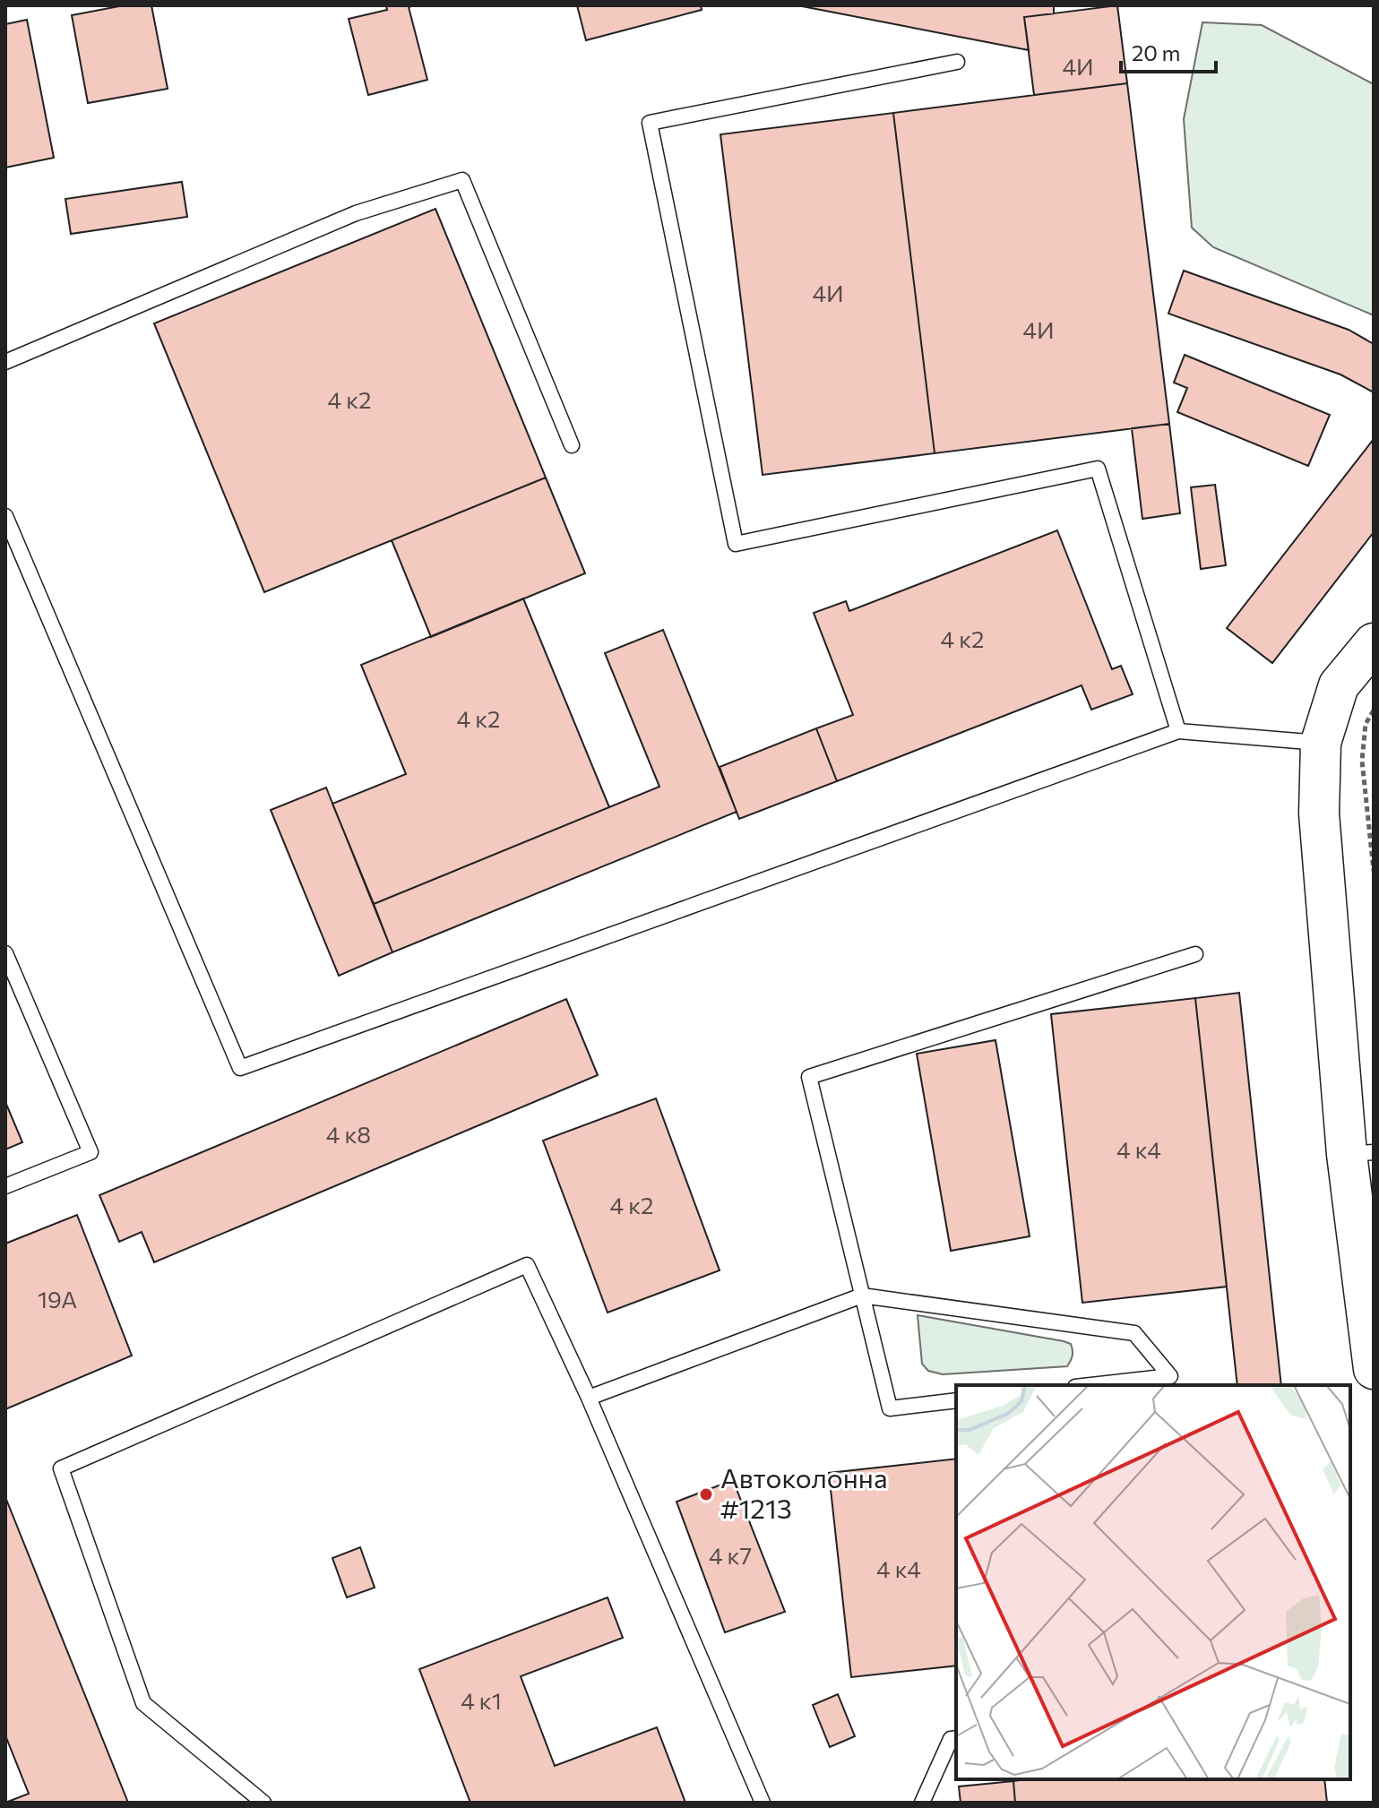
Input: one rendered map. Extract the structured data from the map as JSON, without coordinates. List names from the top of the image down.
{
  "places": ["Автоколонна #1213"],
  "house_numbers": [
    "4И",
    "4И",
    "4И",
    "4 к2",
    "4 к2",
    "4 к2",
    "4 к8",
    "4 к4",
    "4 к2",
    "19А",
    "4 к7",
    "4 к4",
    "4 к1"
  ],
  "scale_bar": "20 m"
}
